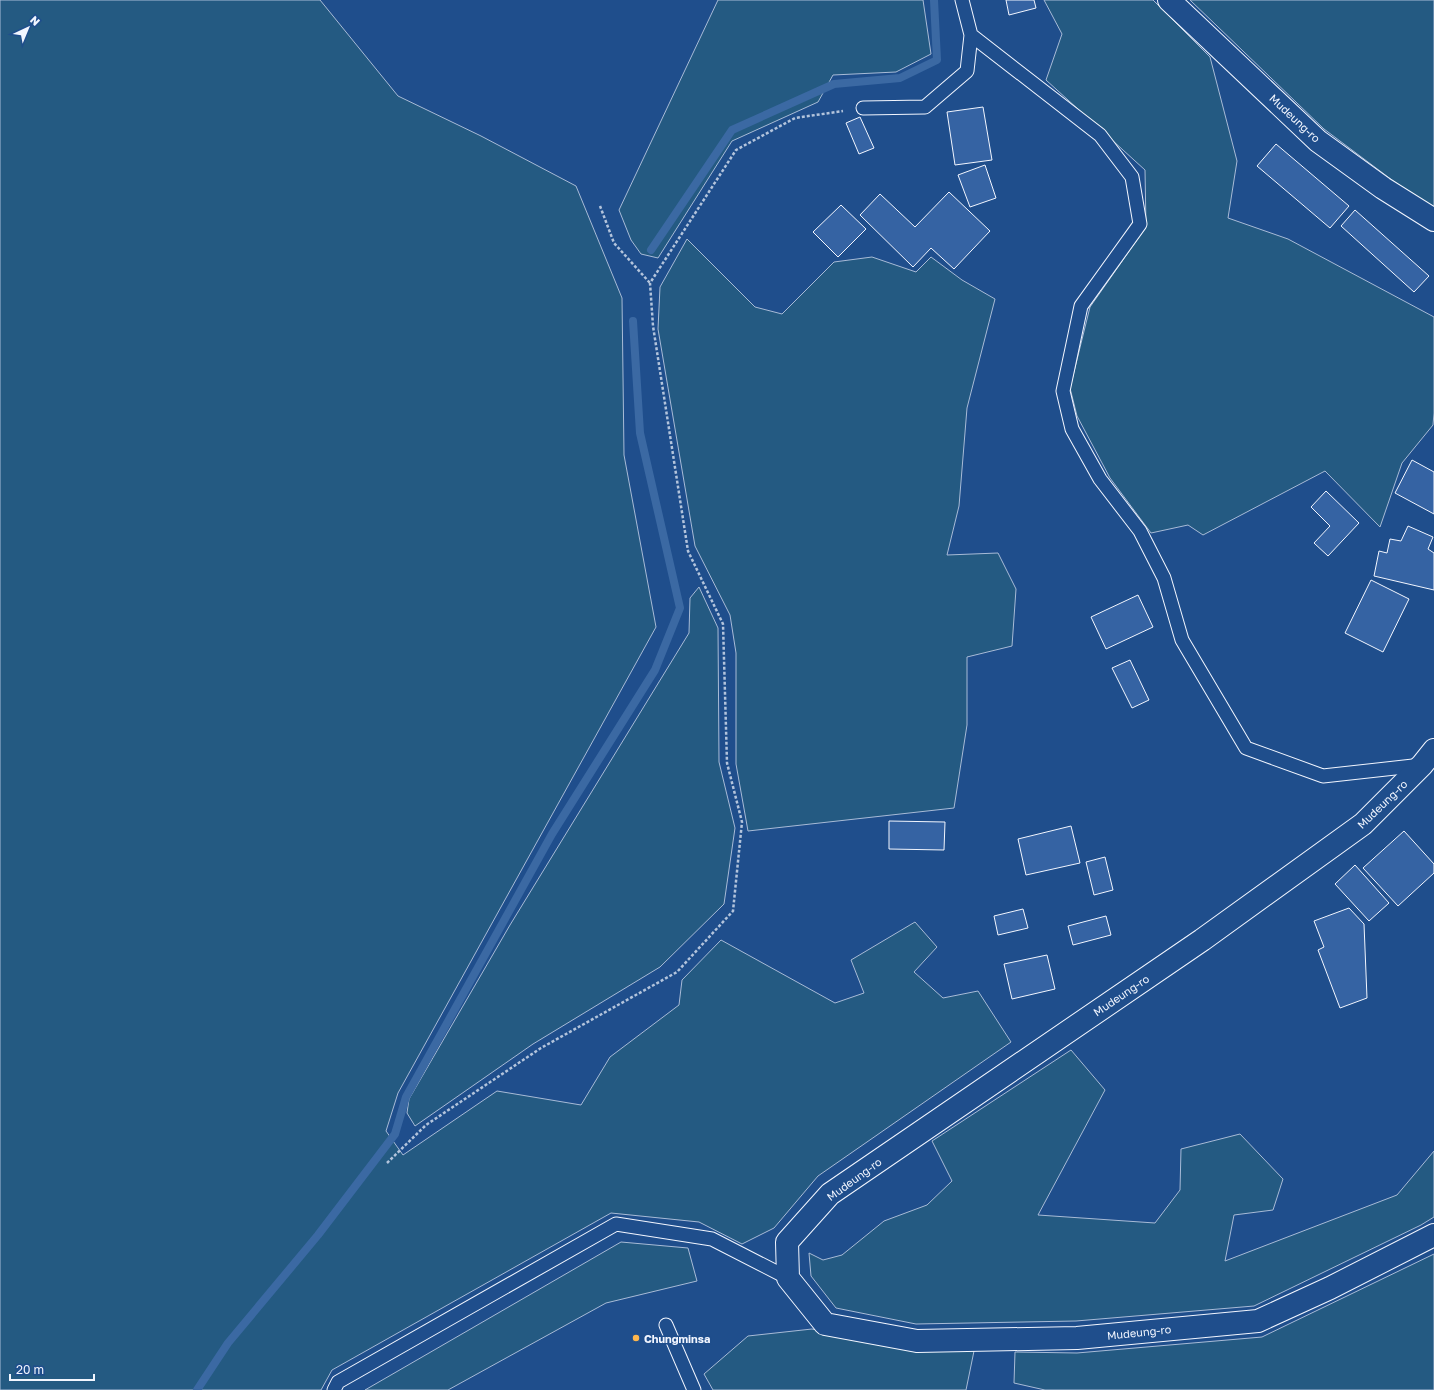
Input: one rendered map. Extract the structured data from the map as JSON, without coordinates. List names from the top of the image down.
{
  "streets": {
    "main road": ["Mudeung-ro"]
  },
  "places": ["Chungminsa"],
  "scale_bar": "20 m",
  "north": "top right"
}
